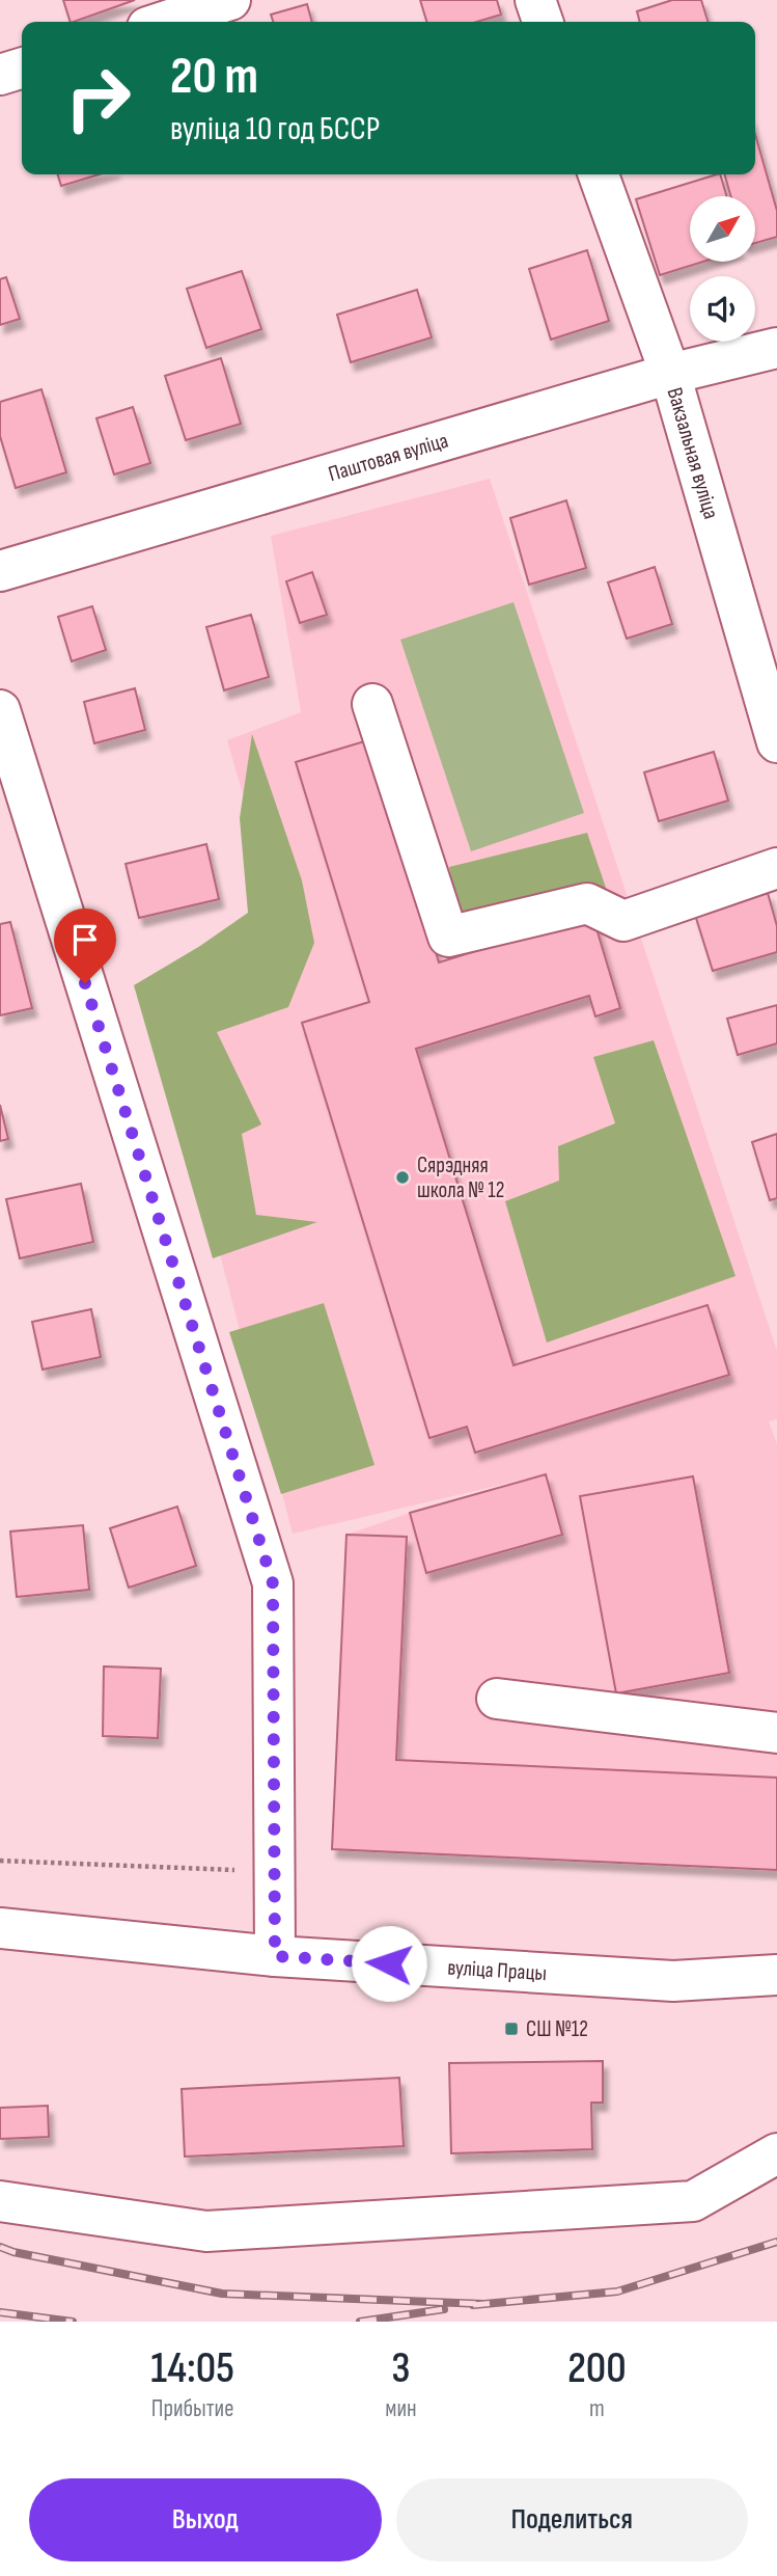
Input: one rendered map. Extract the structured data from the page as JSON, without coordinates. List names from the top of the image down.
{
  "streets": {
    "street": ["Вакзальная вуліца", "Паштовая вуліца", "вуліца Працы"]
  },
  "crossings": [
    ["Вакзальная вуліца", "Паштовая вуліца"]
  ],
  "places": {
    "other": ["Сярэдняя школа № 12"],
    "transit": ["СШ №12"]
  },
  "north": "top right",
  "page": {
    "turn": ["20 m", "вуліца 10 год БССР"],
    "eta": [
      "14:05",
      "Прибытие",
      "3",
      "мин",
      "200",
      "m"
    ],
    "buttons": ["Выход", "Поделиться"]
  }
}
